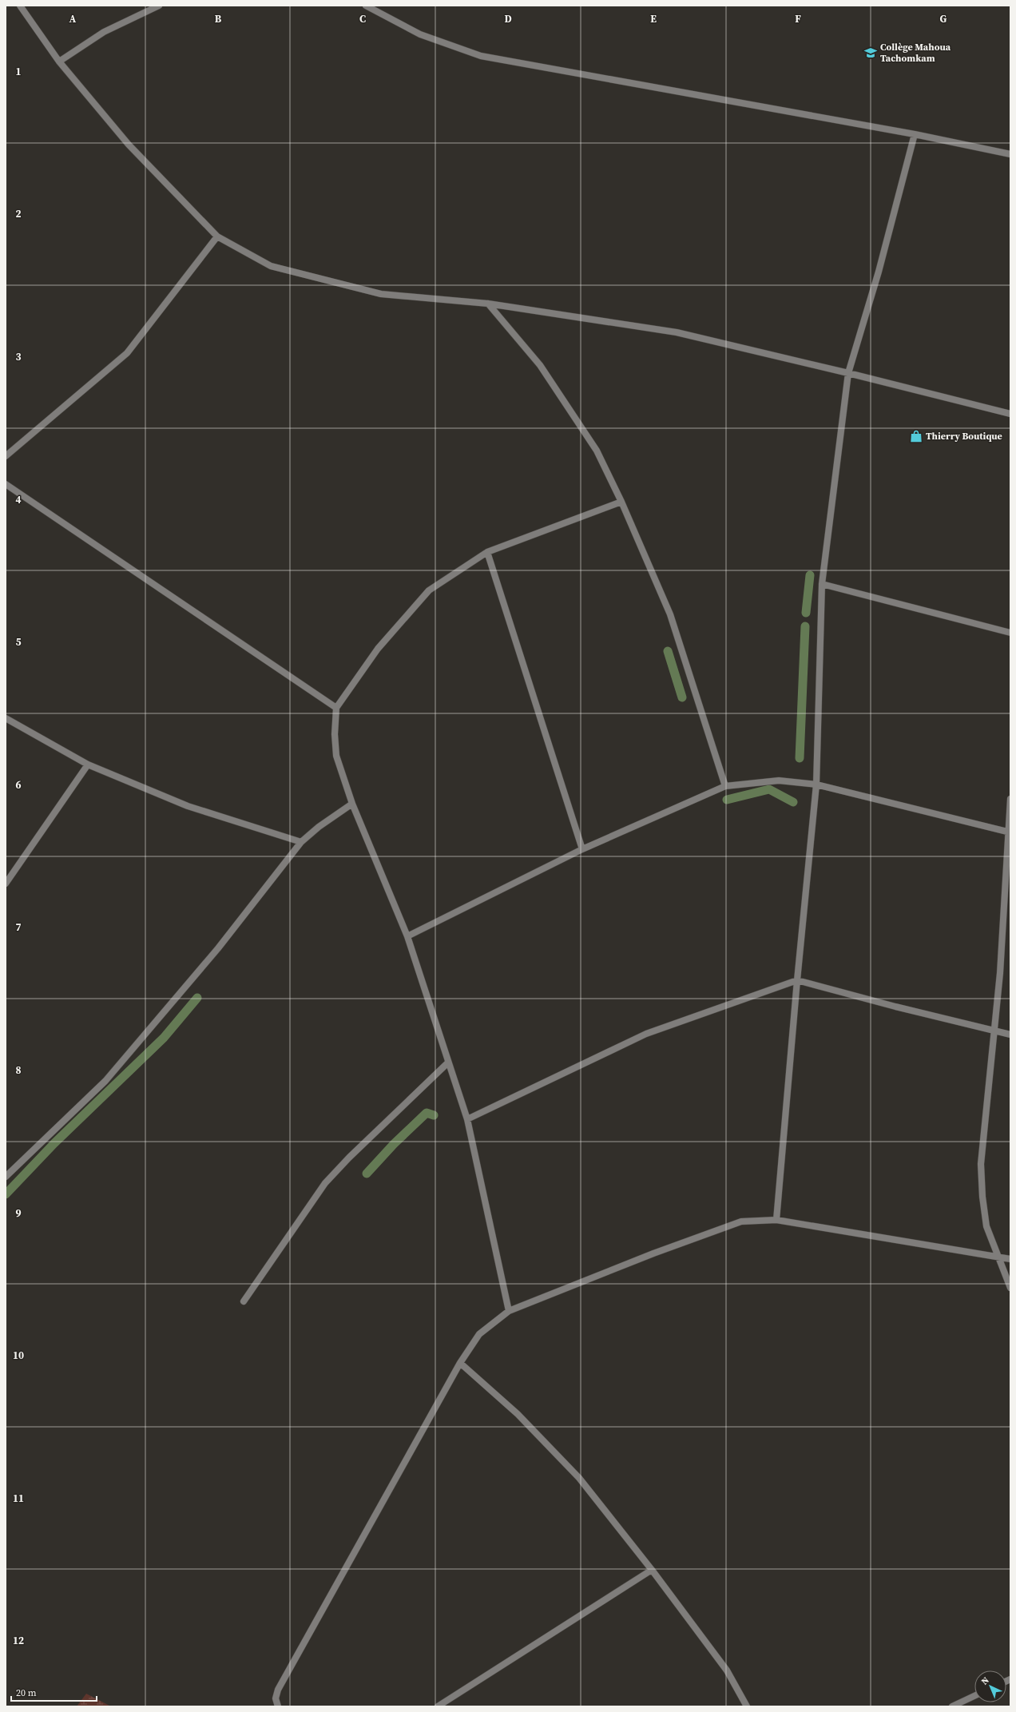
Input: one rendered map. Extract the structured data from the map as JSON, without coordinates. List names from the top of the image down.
{
  "places": {
    "school or university": ["Collège Mahoua Tachomkam"],
    "shop": ["Thierry Boutique"]
  },
  "scale_bar": "20 m",
  "north": "top left",
  "grid": {
    "columns": [
      "A",
      "B",
      "C",
      "D",
      "E",
      "F",
      "G"
    ],
    "rows": [
      "1",
      "2",
      "3",
      "4",
      "5",
      "6",
      "7",
      "8",
      "9",
      "10",
      "11",
      "12"
    ]
  }
}
